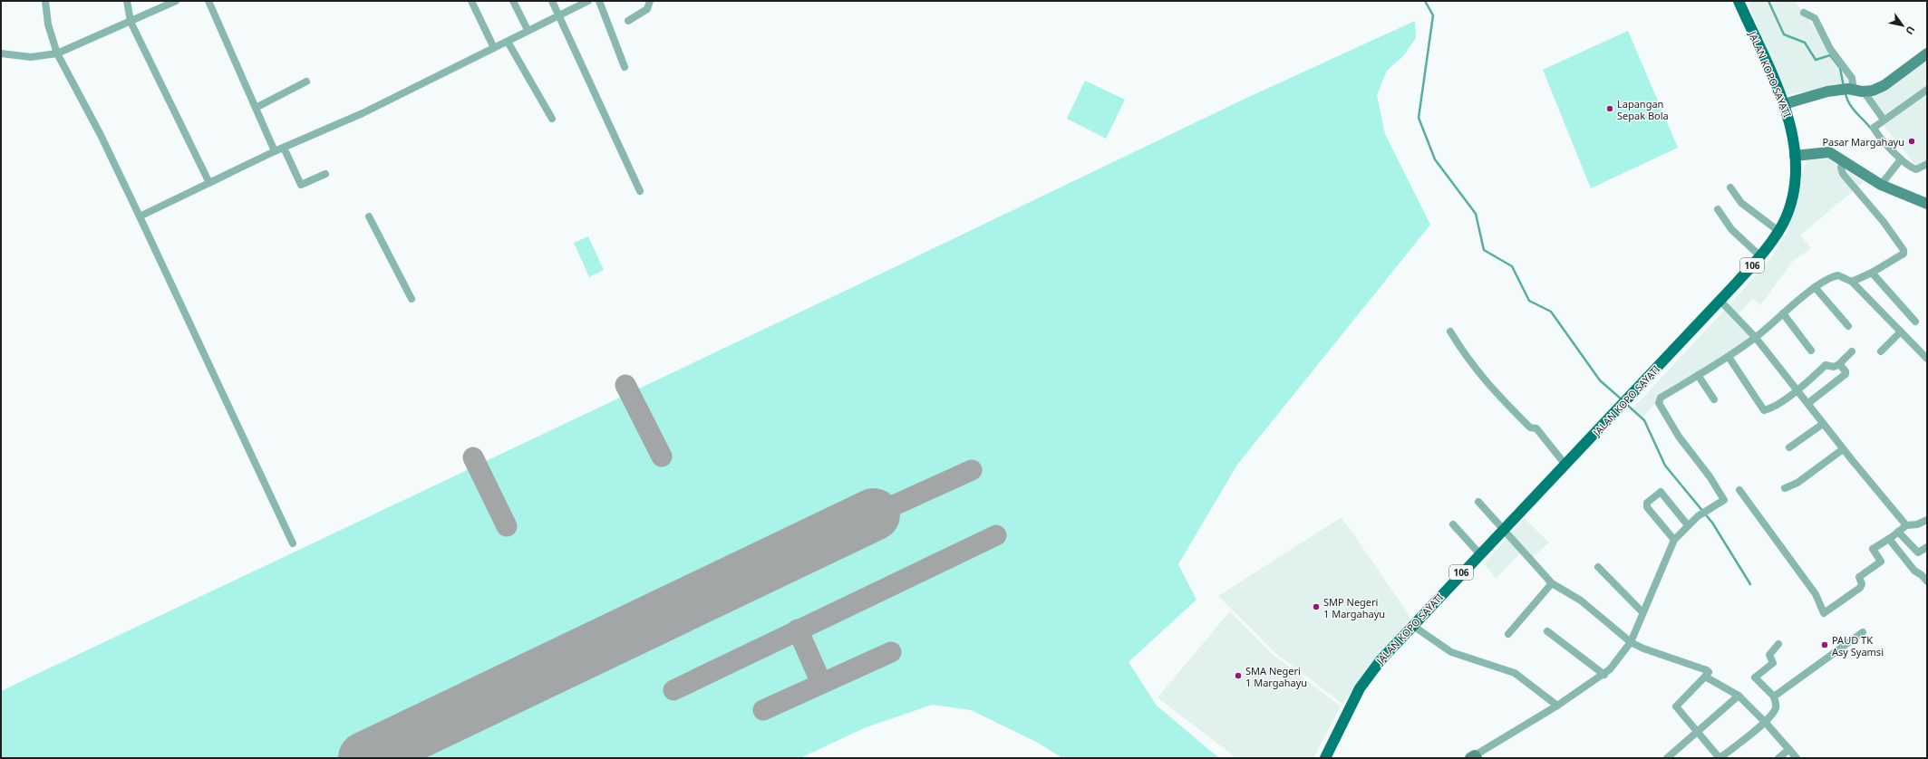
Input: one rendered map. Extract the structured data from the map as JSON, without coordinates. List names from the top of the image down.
{
  "streets": {
    "main road": ["JALAN KOPO SAYATI", "106"]
  },
  "places": [
    "Lapangan Sepak Bola",
    "Pasar Margahayu",
    "SMP Negeri 1 Margahayu",
    "PAUD TK Asy Syamsi",
    "SMA Negeri 1 Margahayu"
  ],
  "north": "bottom right"
}
